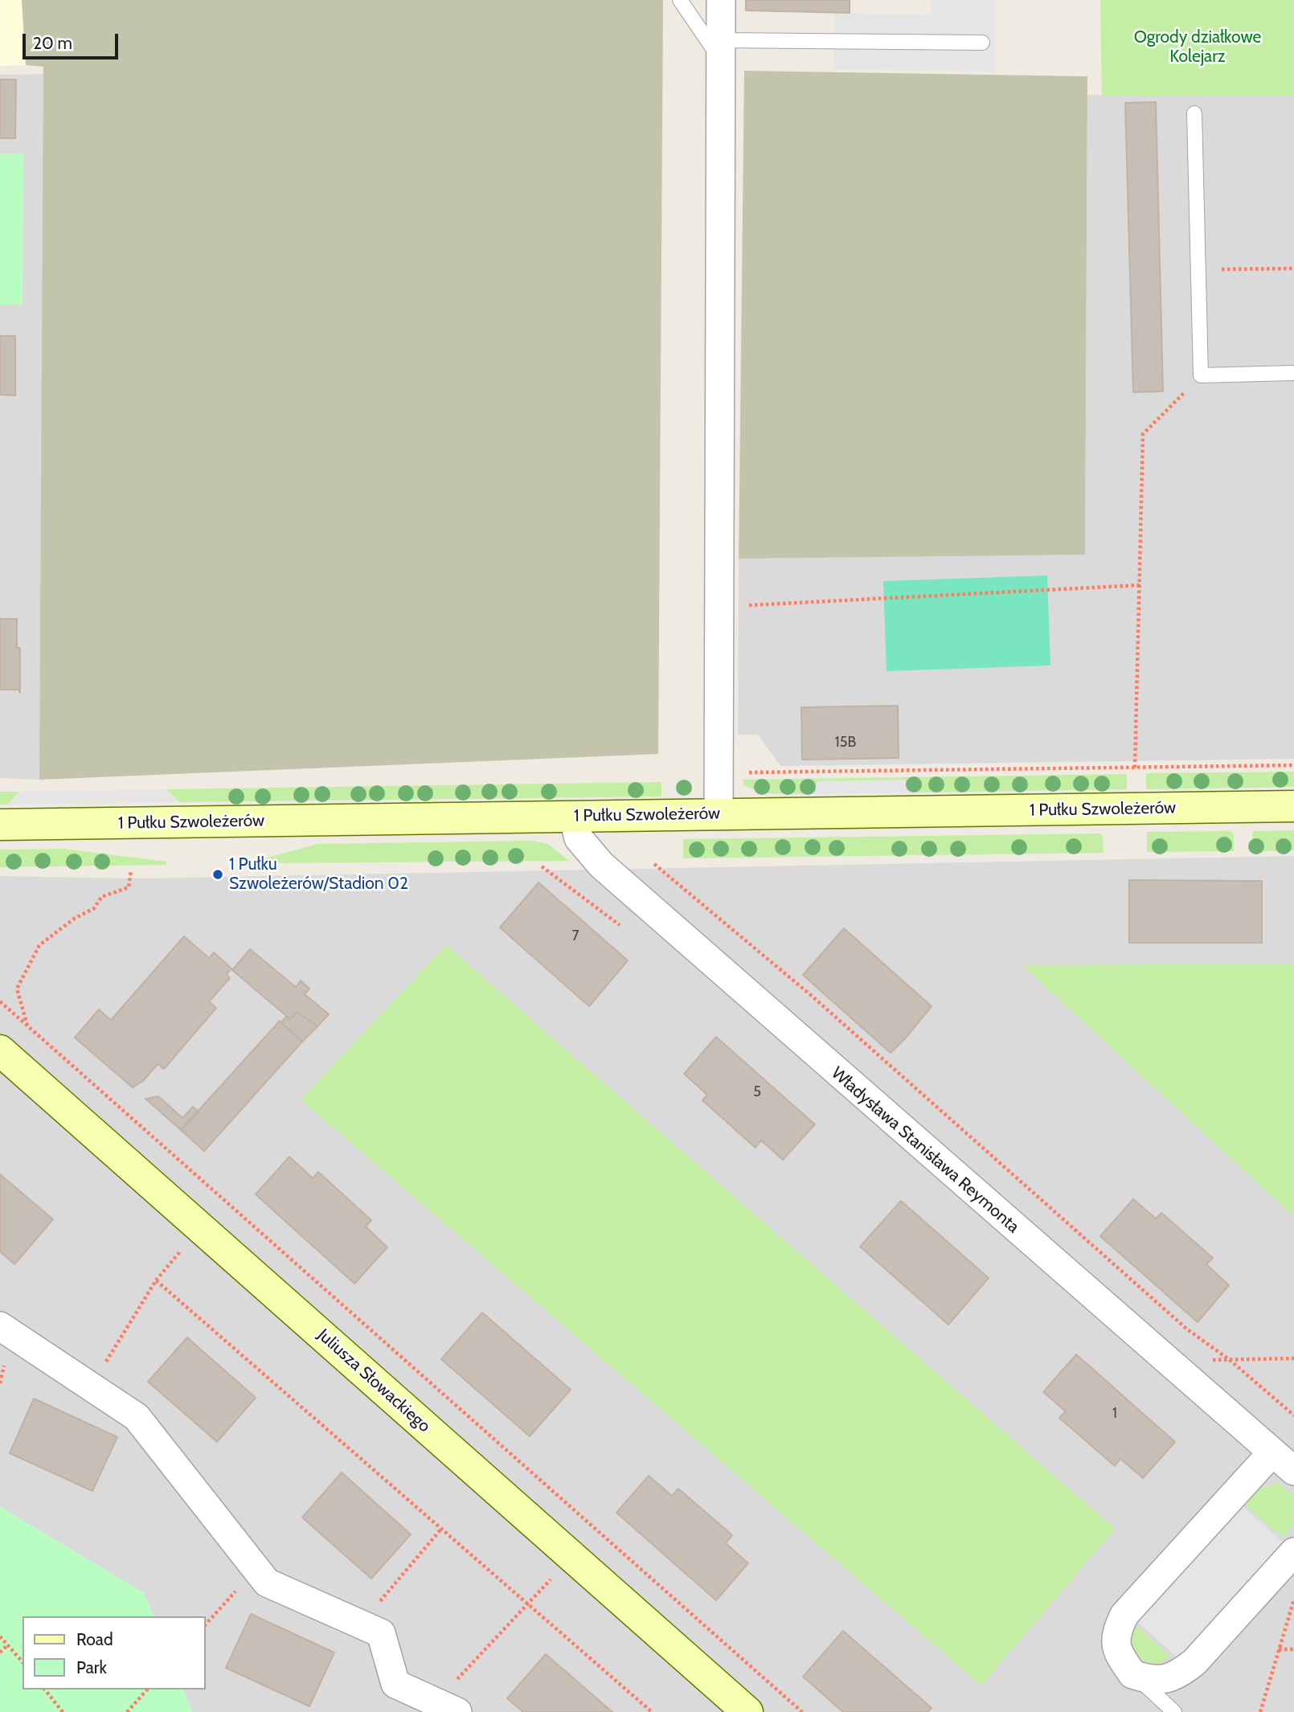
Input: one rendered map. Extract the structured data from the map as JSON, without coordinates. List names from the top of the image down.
{
  "streets": {
    "street": ["1 Pułku Szwoleżerów", "Władysława Stanisława Reymonta", "Juliusza Słowackiego"]
  },
  "crossings": [
    ["1 Pułku Szwoleżerów", "Władysława Stanisława Reymonta"]
  ],
  "parks": ["Ogrody działkowe Kolejarz"],
  "places": ["1 Pułku Szwoleżerów/Stadion 02"],
  "house_numbers": [
    "15B",
    "7",
    "5",
    "1"
  ],
  "legend": ["Road", "Park"],
  "scale_bar": "20 m"
}
